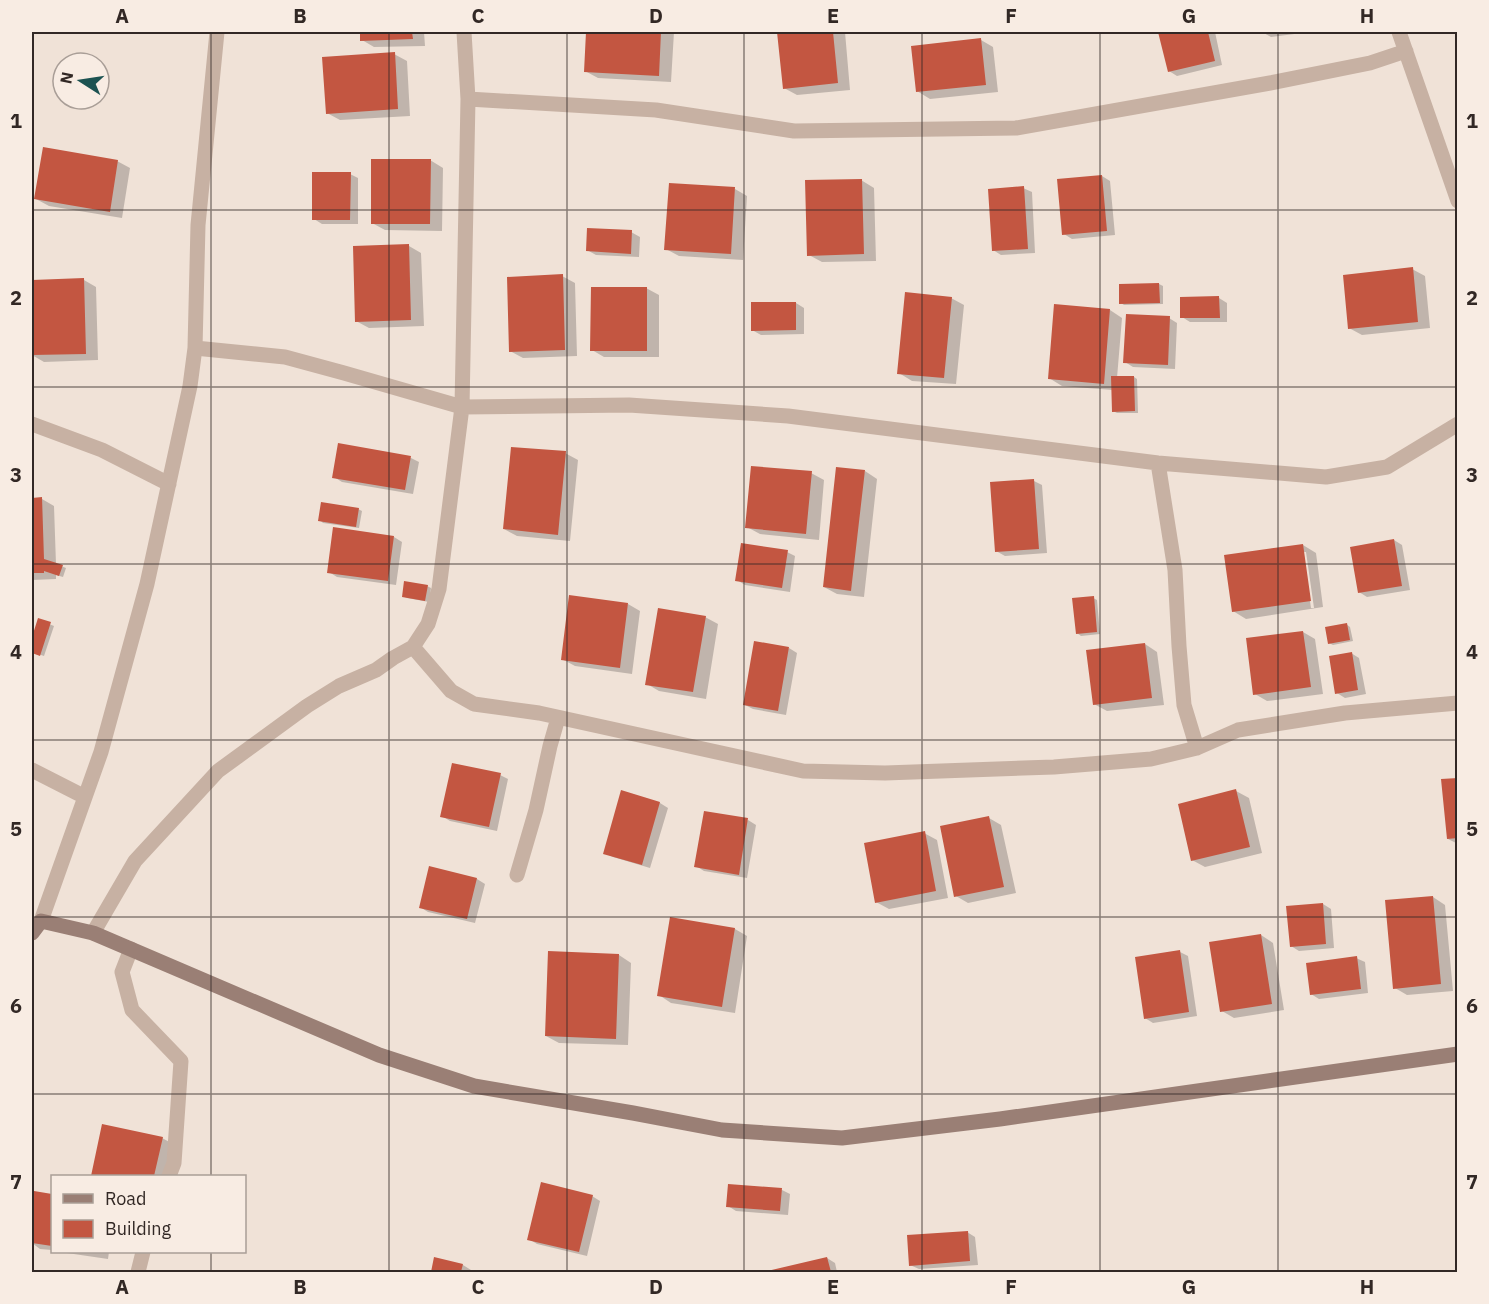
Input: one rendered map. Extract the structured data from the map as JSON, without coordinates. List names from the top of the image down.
{
  "legend": ["Road", "Building"],
  "north": "left",
  "grid": {
    "columns": [
      "A",
      "B",
      "C",
      "D",
      "E",
      "F",
      "G",
      "H"
    ],
    "rows": [
      "1",
      "2",
      "3",
      "4",
      "5",
      "6",
      "7"
    ]
  }
}
